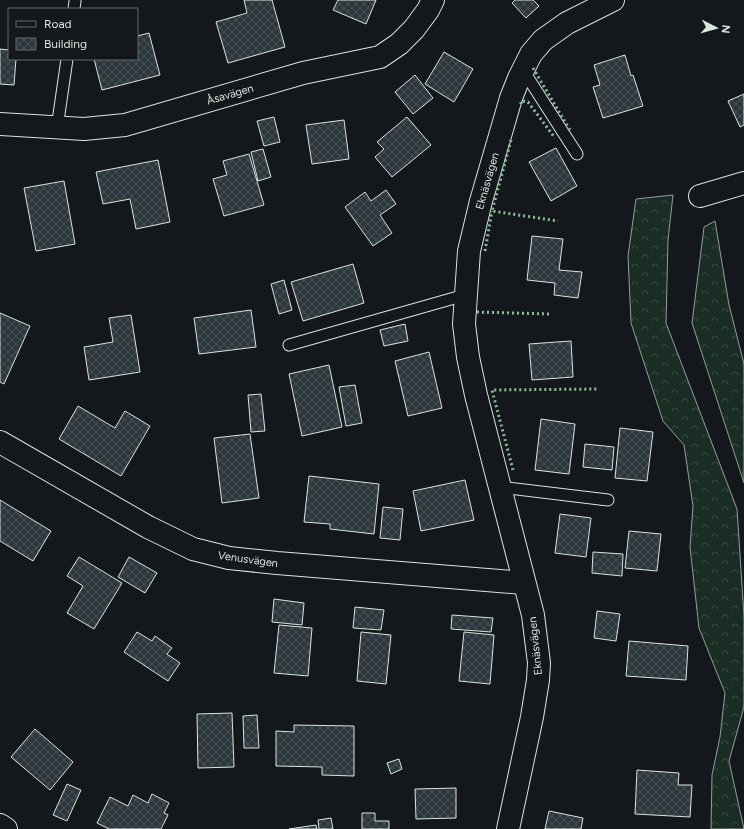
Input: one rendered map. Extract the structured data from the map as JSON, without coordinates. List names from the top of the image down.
{
  "streets": {
    "street": ["Åsavägen", "Eknäsvägen", "Venusvägen"]
  },
  "crossings": [
    ["Eknäsvägen", "Venusvägen"]
  ],
  "legend": ["Road", "Building"],
  "north": "right"
}
